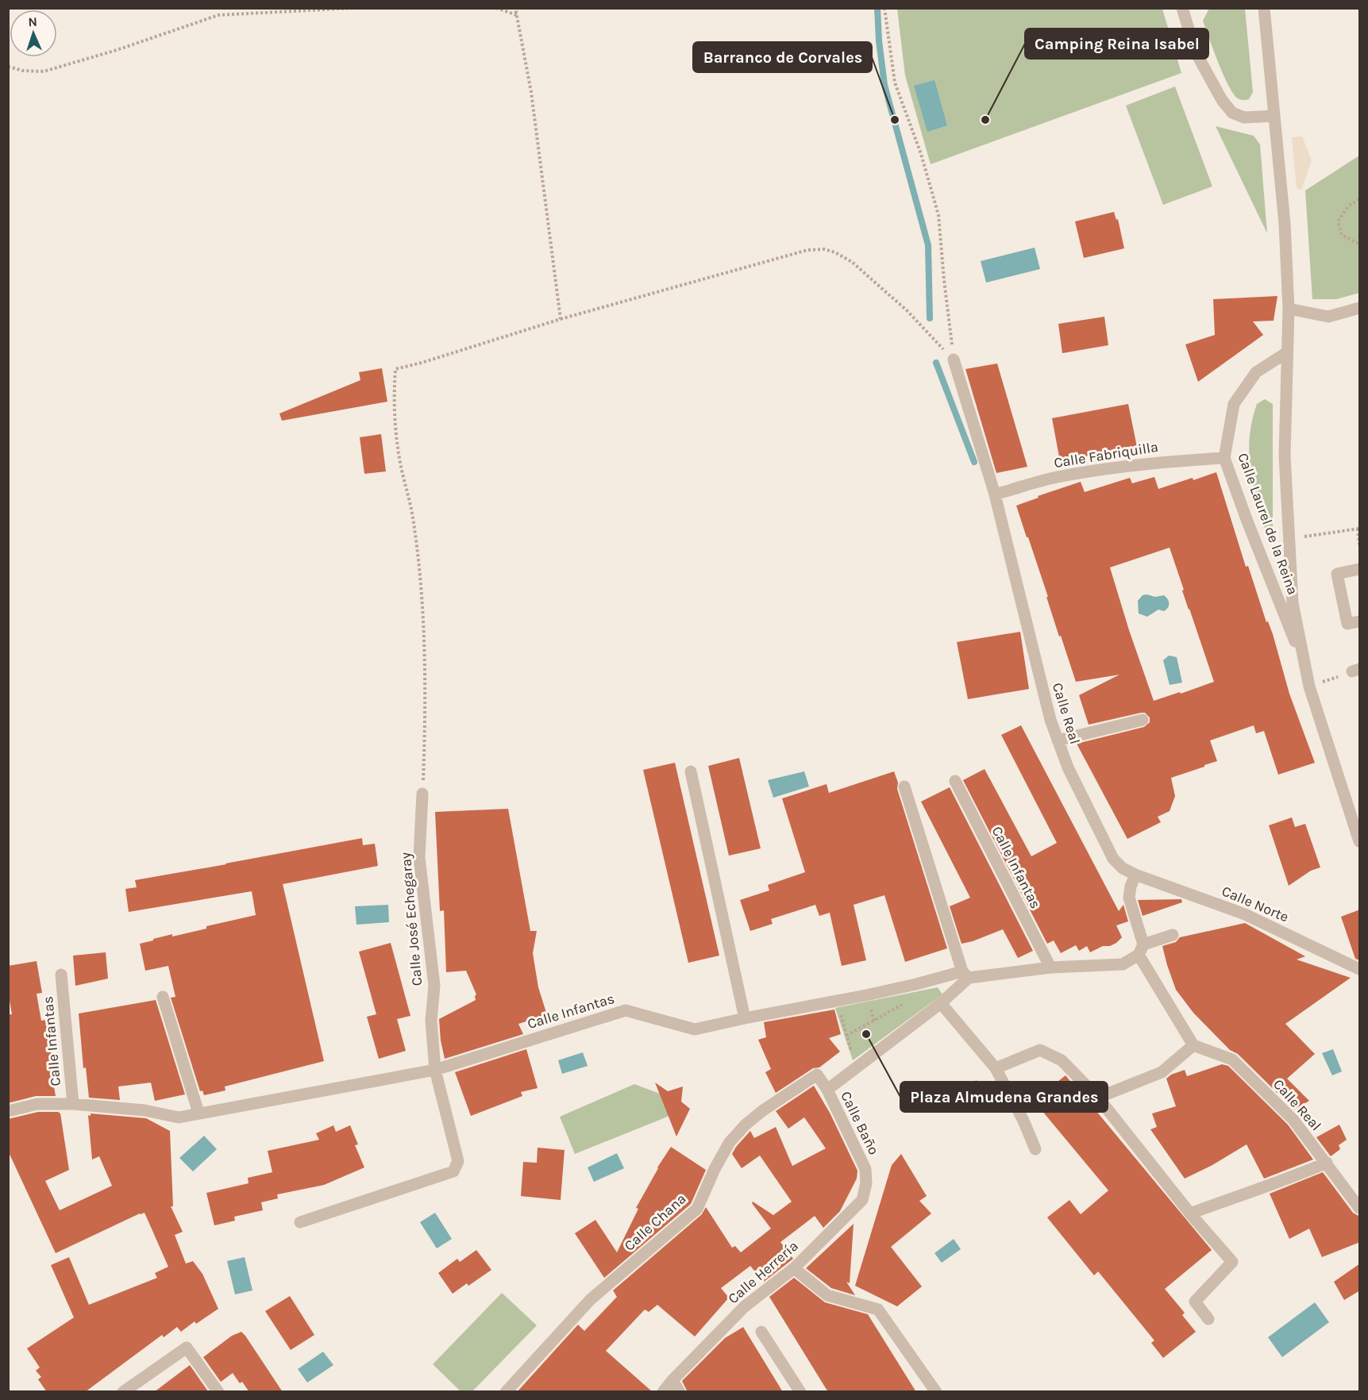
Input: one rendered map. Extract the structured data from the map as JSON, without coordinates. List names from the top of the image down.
{
  "streets": {
    "street": [
      "Calle Fabriquilla",
      "Calle Laurel de la Reina",
      "Calle Real",
      "Calle Infantas",
      "Calle Norte",
      "Calle José Echegaray",
      "Calle Baño",
      "Calle Chana",
      "Calle Herrería"
    ]
  },
  "crossings": [
    ["Calle Fabriquilla", "Calle Laurel de la Reina"],
    ["Calle Fabriquilla", "Calle Real"],
    ["Calle Real", "Calle Norte"],
    ["Calle Infantas", "Calle José Echegaray"],
    ["Calle Baño", "Calle Chana"],
    ["Calle Baño", "Calle Herrería"]
  ],
  "places": ["Barranco de Corvales", "Camping Reina Isabel", "Plaza Almudena Grandes"],
  "north": "top"
}
